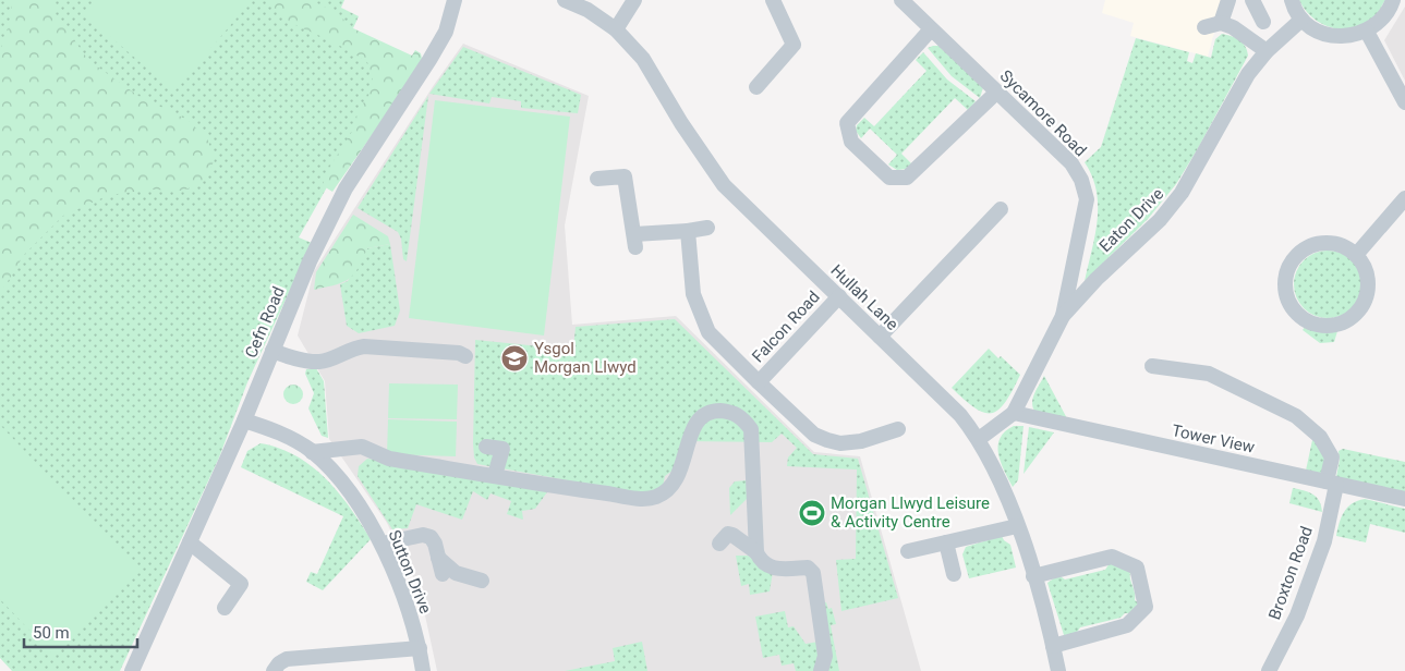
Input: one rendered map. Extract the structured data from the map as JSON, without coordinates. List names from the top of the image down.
{
  "streets": {
    "street": [
      "Sycamore Road",
      "Eaton Drive",
      "Hullah Lane",
      "Cefn Road",
      "Falcon Road",
      "Tower View",
      "Sutton Drive",
      "Broxton Road"
    ]
  },
  "crossings": [
    ["Sycamore Road", "Eaton Drive"],
    ["Eaton Drive", "Hullah Lane"],
    ["Eaton Drive", "Tower View"],
    ["Hullah Lane", "Falcon Road"],
    ["Cefn Road", "Sutton Drive"],
    ["Tower View", "Broxton Road"]
  ],
  "places": {
    "school or university": ["Ysgol Morgan Llwyd"],
    "sports": ["Morgan Llwyd Leisure & Activity Centre"]
  },
  "scale_bar": "50 m"
}
